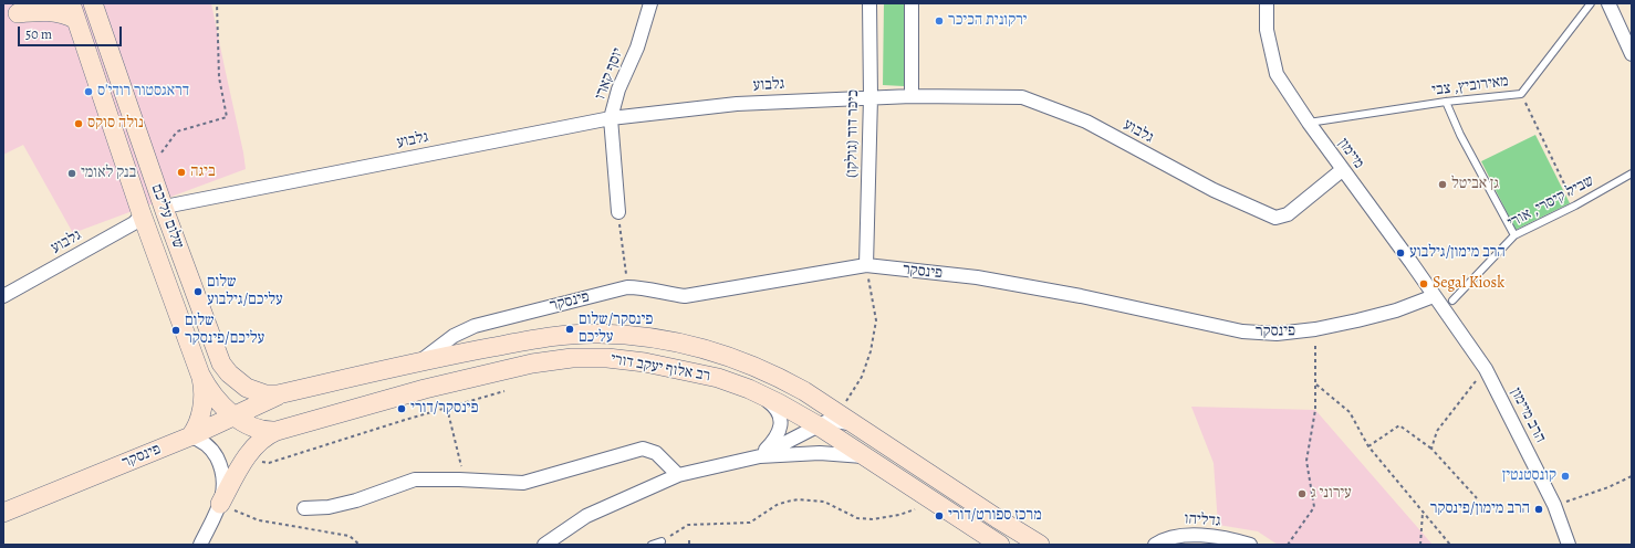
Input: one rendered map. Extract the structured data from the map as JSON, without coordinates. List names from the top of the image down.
{
  "streets": {
    "main road": ["שלום עליכם", "פינסקר", "רב אלוף יעקב דורי"],
    "street": [
      "יוסף קארו",
      "גלבוע",
      "כיכר דוד (גולקו)",
      "מיימון",
      "הרב מיימון",
      "גדליהו"
    ],
    "lane": ["מאירוביץ, צבי", "שביל קיסרי, אורי"]
  },
  "crossings": [
    ["יוסף קארו", "גלבוע"],
    ["גלבוע", "כיכר דוד (גולקו)"],
    ["גלבוע", "מיימון"],
    ["גלבוע", "שלום עליכם"],
    ["מאירוביץ, צבי", "מיימון"],
    ["כיכר דוד (גולקו)", "פינסקר"],
    ["מיימון", "שביל קיסרי, אורי"],
    ["מיימון", "פינסקר"],
    ["מיימון", "הרב מיימון"],
    ["שביל קיסרי, אורי", "הרב מיימון"],
    ["שלום עליכם", "פינסקר"],
    ["שלום עליכם", "רב אלוף יעקב דורי"],
    ["פינסקר", "רב אלוף יעקב דורי"]
  ],
  "places": [
    "ירקונית הכיכר",
    "דראגסטור רודי'ס",
    "נולה סוקס",
    "ביגה",
    "בנק לאומי",
    "גן אביטל",
    "הרב מימון/גילבוע",
    "Segal Kiosk",
    "שלום עליכם/גילבוע",
    "פינסקר/שלום עליכם",
    "שלום עליכם/פינסקר",
    "פינסקר/דורי",
    "קונסטנטין",
    "עירוני ג",
    "הרב מימון/פינסקר",
    "מרכז ספורט/דורי"
  ],
  "scale_bar": "50 m"
}
